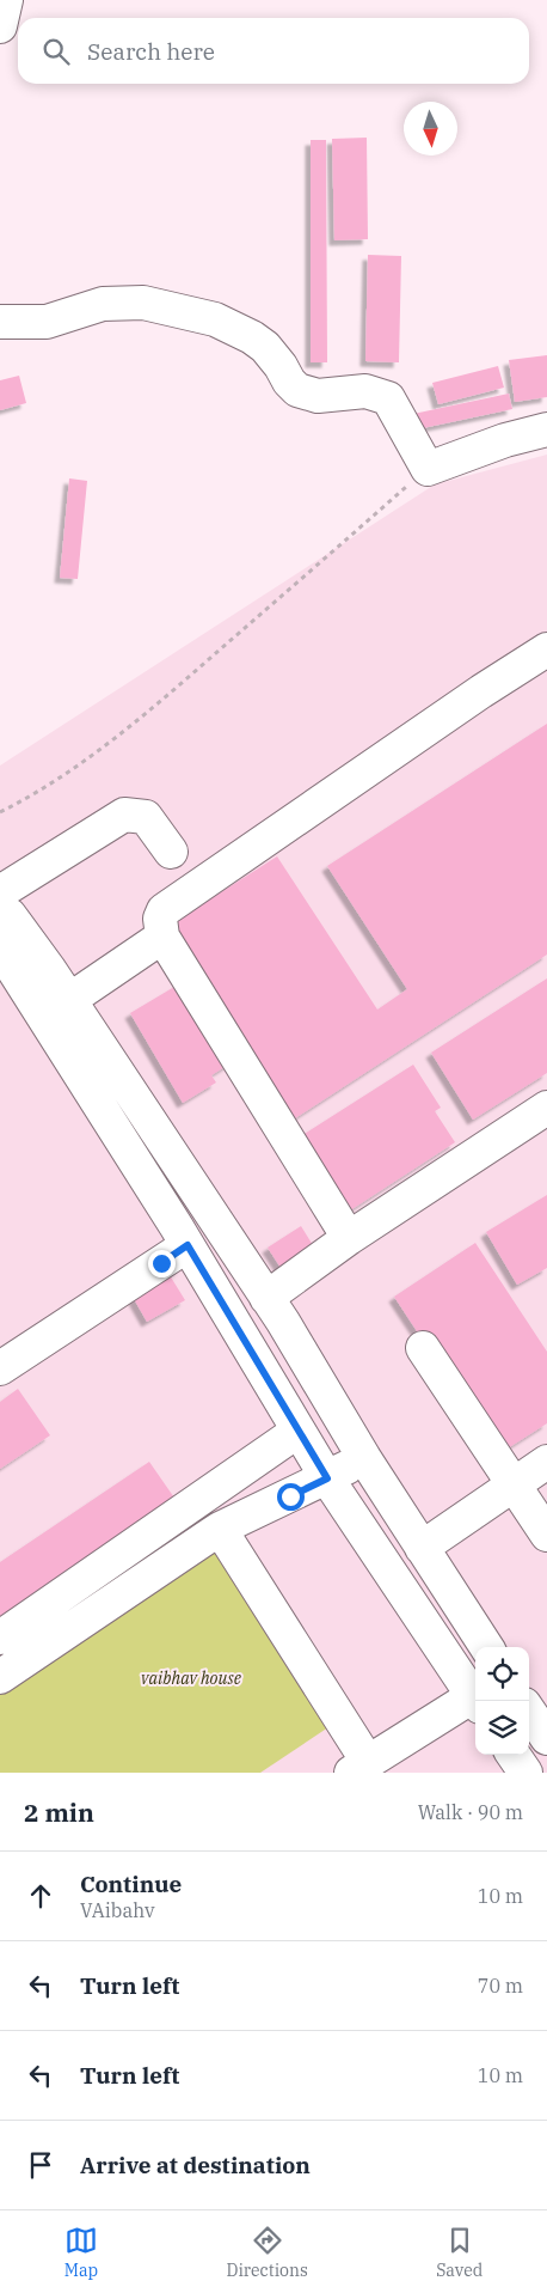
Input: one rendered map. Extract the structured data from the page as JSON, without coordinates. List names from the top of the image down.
{
  "parks": ["vaibhav house"],
  "north": "bottom",
  "page": {
    "search": "Search here",
    "heading": ["2 min", "Walk · 90 m"],
    "list": [
      ["Continue", "VAibahv", "10 m"],
      ["Turn left", "70 m"],
      ["Turn left", "10 m"],
      "Arrive at destination"
    ],
    "nav": ["Map", "Directions", "Saved"]
  }
}
